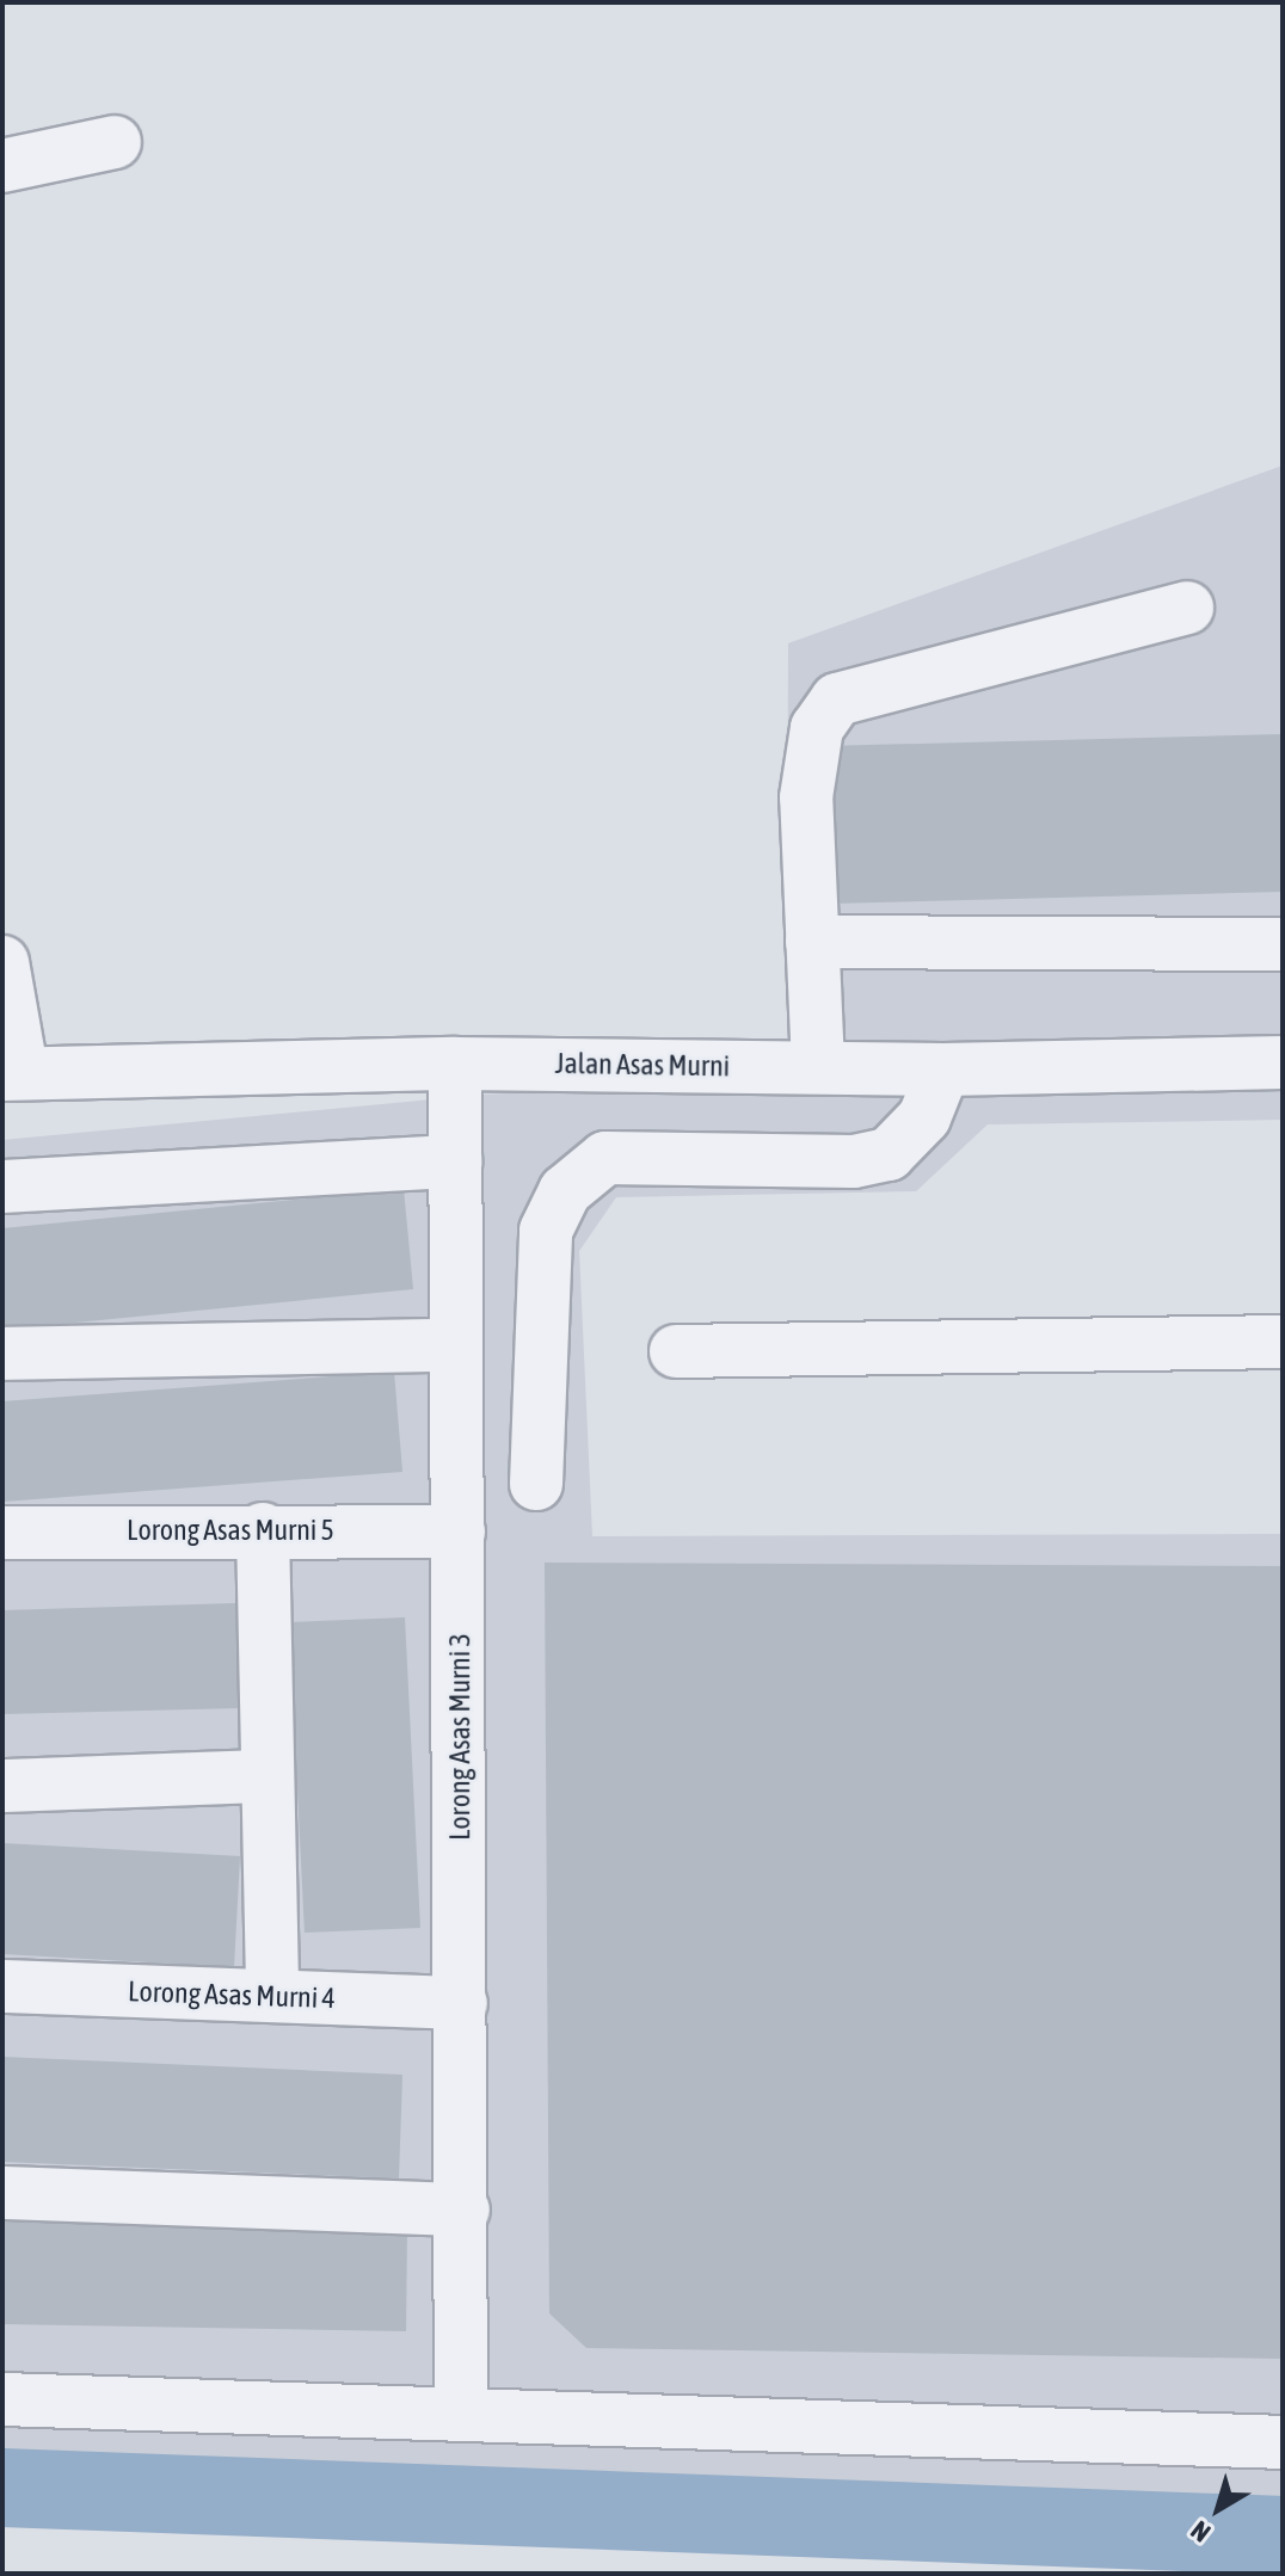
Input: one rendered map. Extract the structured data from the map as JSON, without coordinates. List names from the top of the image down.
{
  "streets": {
    "street": [
      "Jalan Asas Murni",
      "Lorong Asas Murni 5",
      "Lorong Asas Murni 3",
      "Lorong Asas Murni 4"
    ]
  },
  "crossings": [
    ["Jalan Asas Murni", "Lorong Asas Murni 3"],
    ["Lorong Asas Murni 5", "Lorong Asas Murni 3"],
    ["Lorong Asas Murni 3", "Lorong Asas Murni 4"]
  ],
  "north": "bottom left"
}
